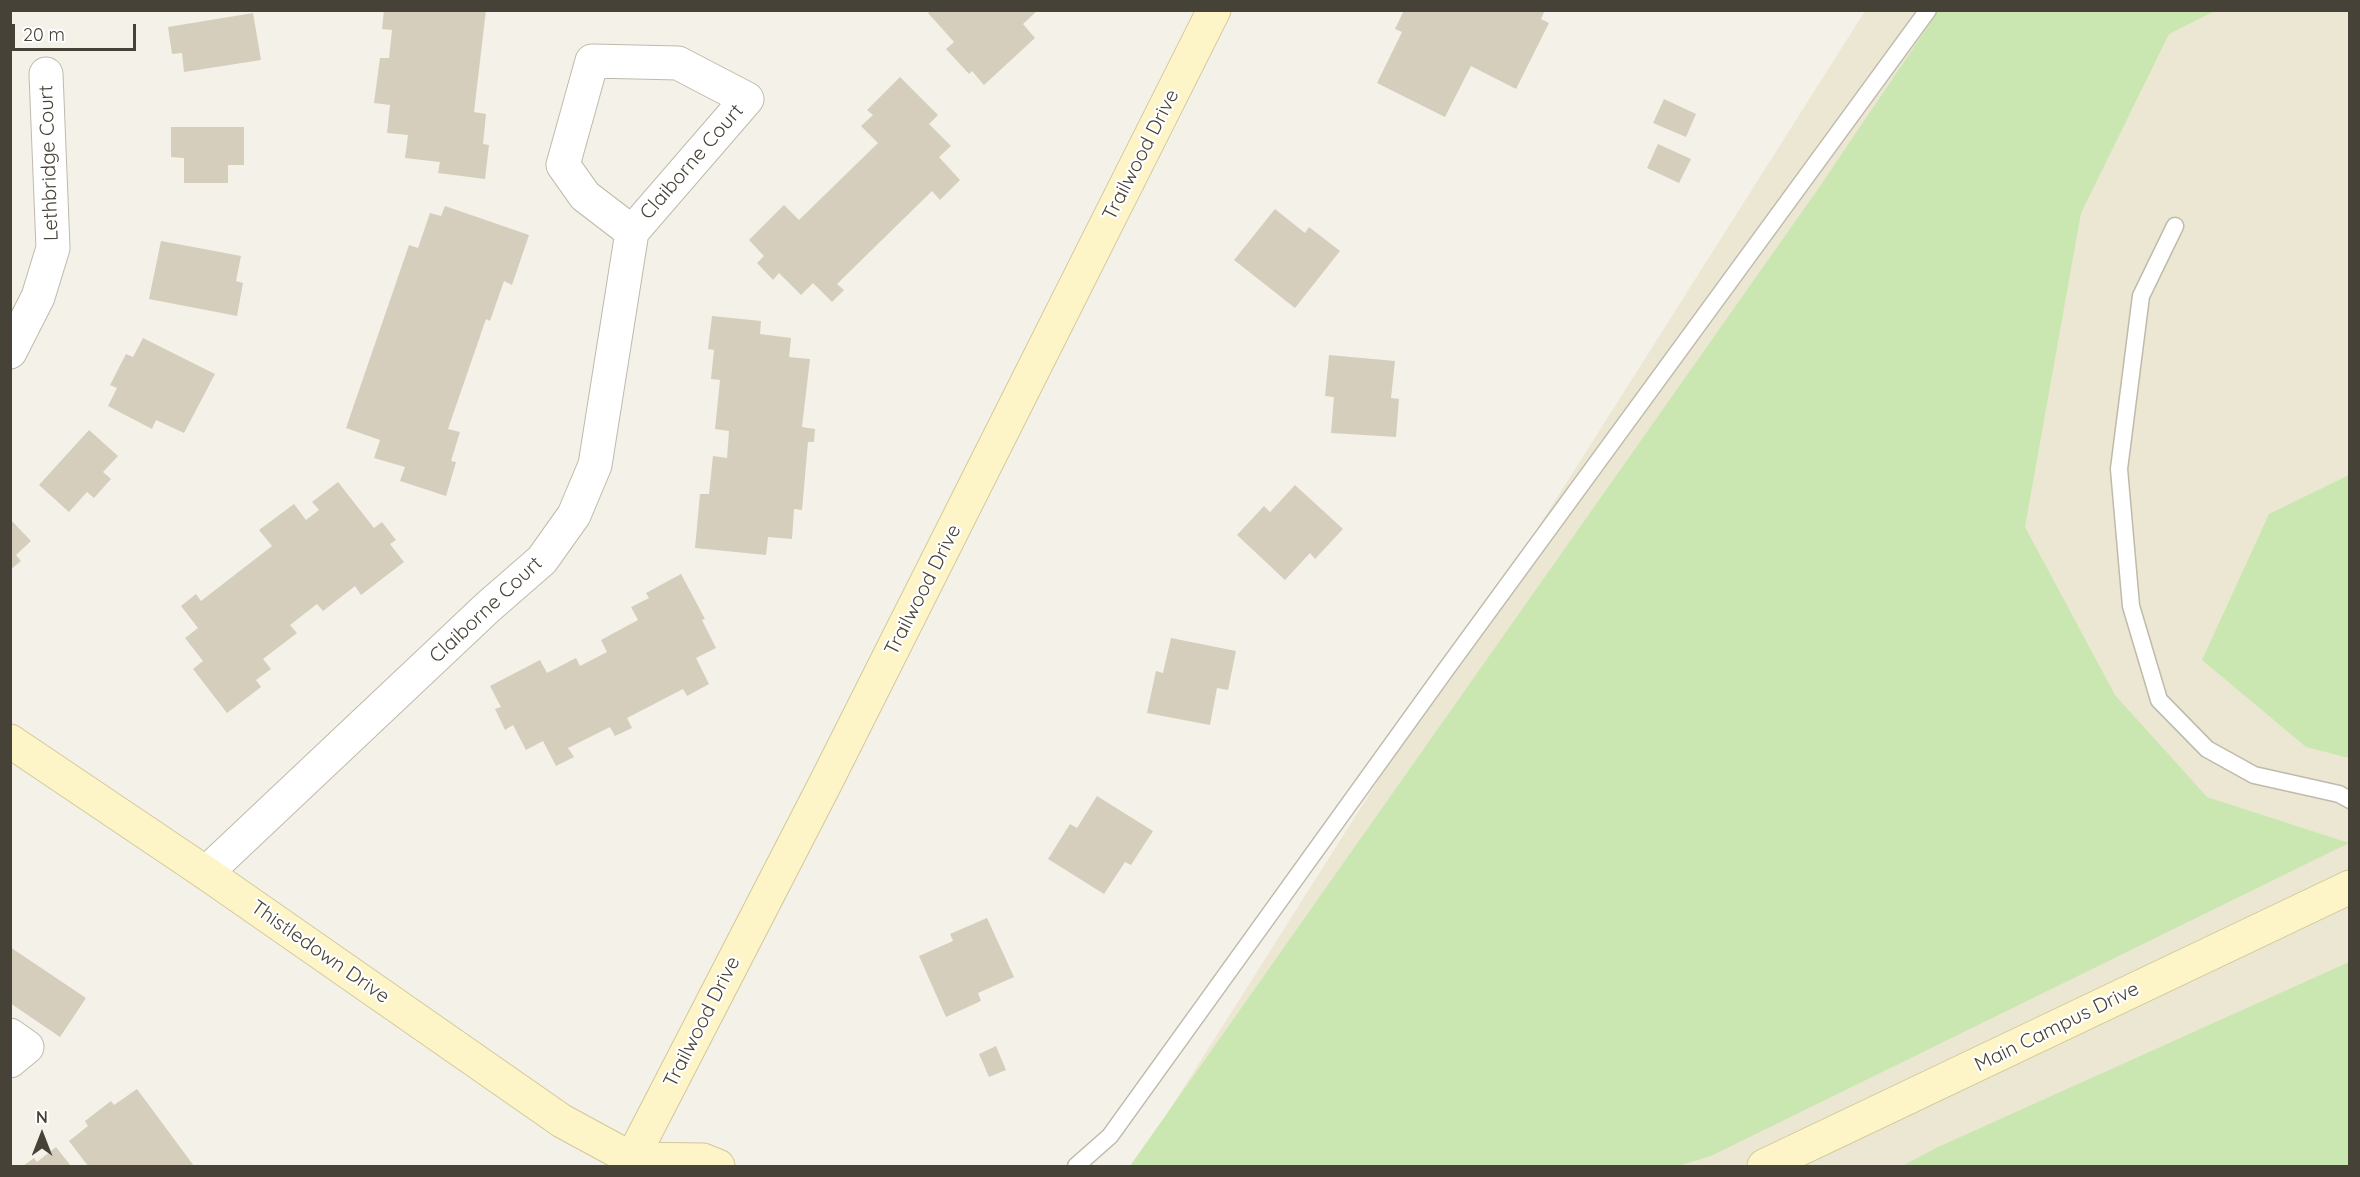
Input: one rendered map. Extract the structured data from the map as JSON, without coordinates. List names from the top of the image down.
{
  "streets": {
    "main road": ["Trailwood Drive", "Thistledown Drive", "Main Campus Drive"],
    "street": ["Claiborne Court", "Lethbridge Court"]
  },
  "crossings": [
    ["Trailwood Drive", "Thistledown Drive"],
    ["Claiborne Court", "Thistledown Drive"]
  ],
  "scale_bar": "20 m",
  "north": "top"
}
